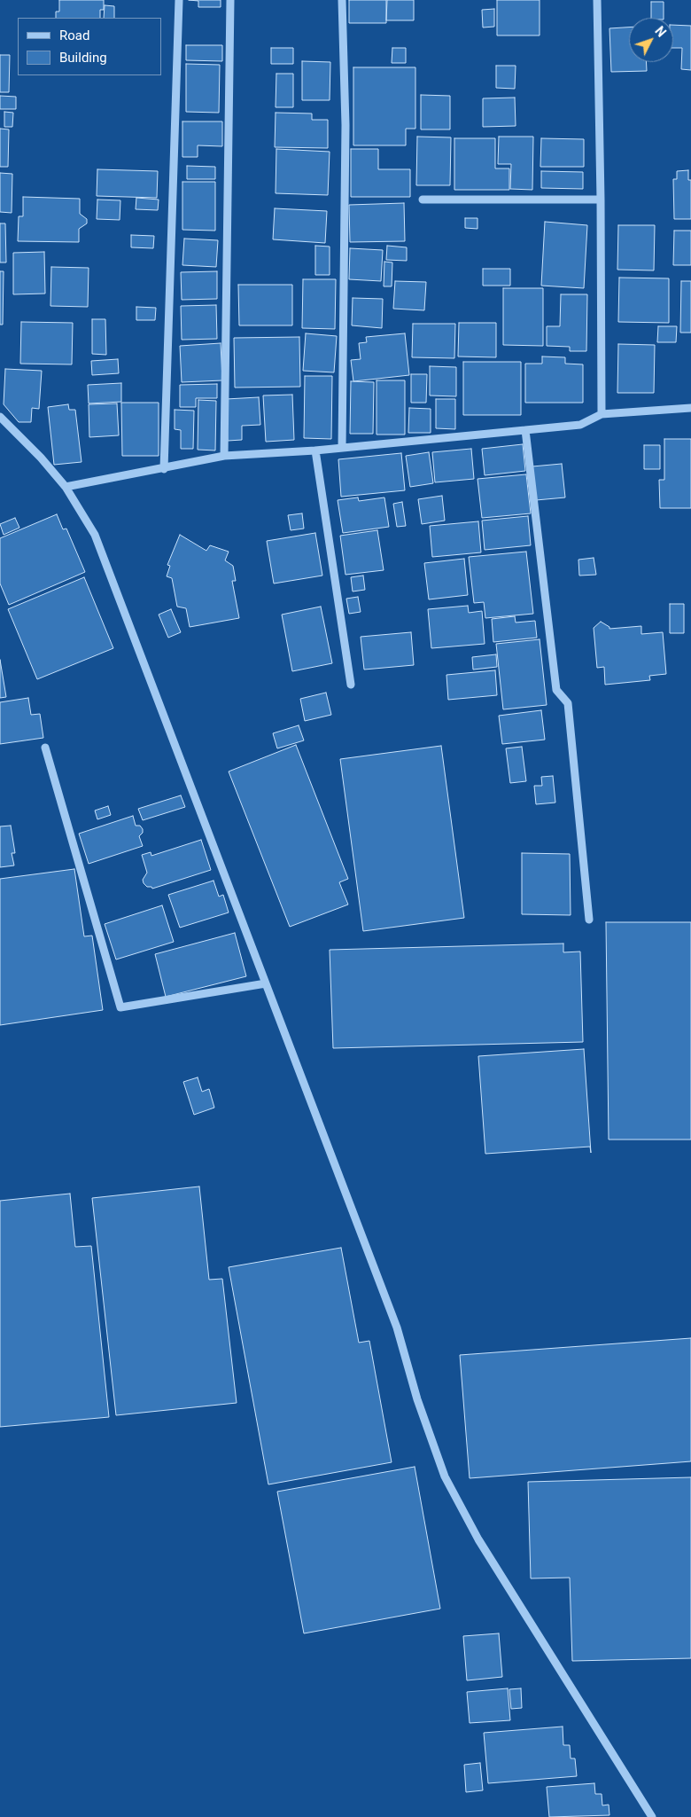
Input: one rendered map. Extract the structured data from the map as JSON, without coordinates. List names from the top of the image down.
{
  "legend": ["Road", "Building"],
  "north": "top right"
}
